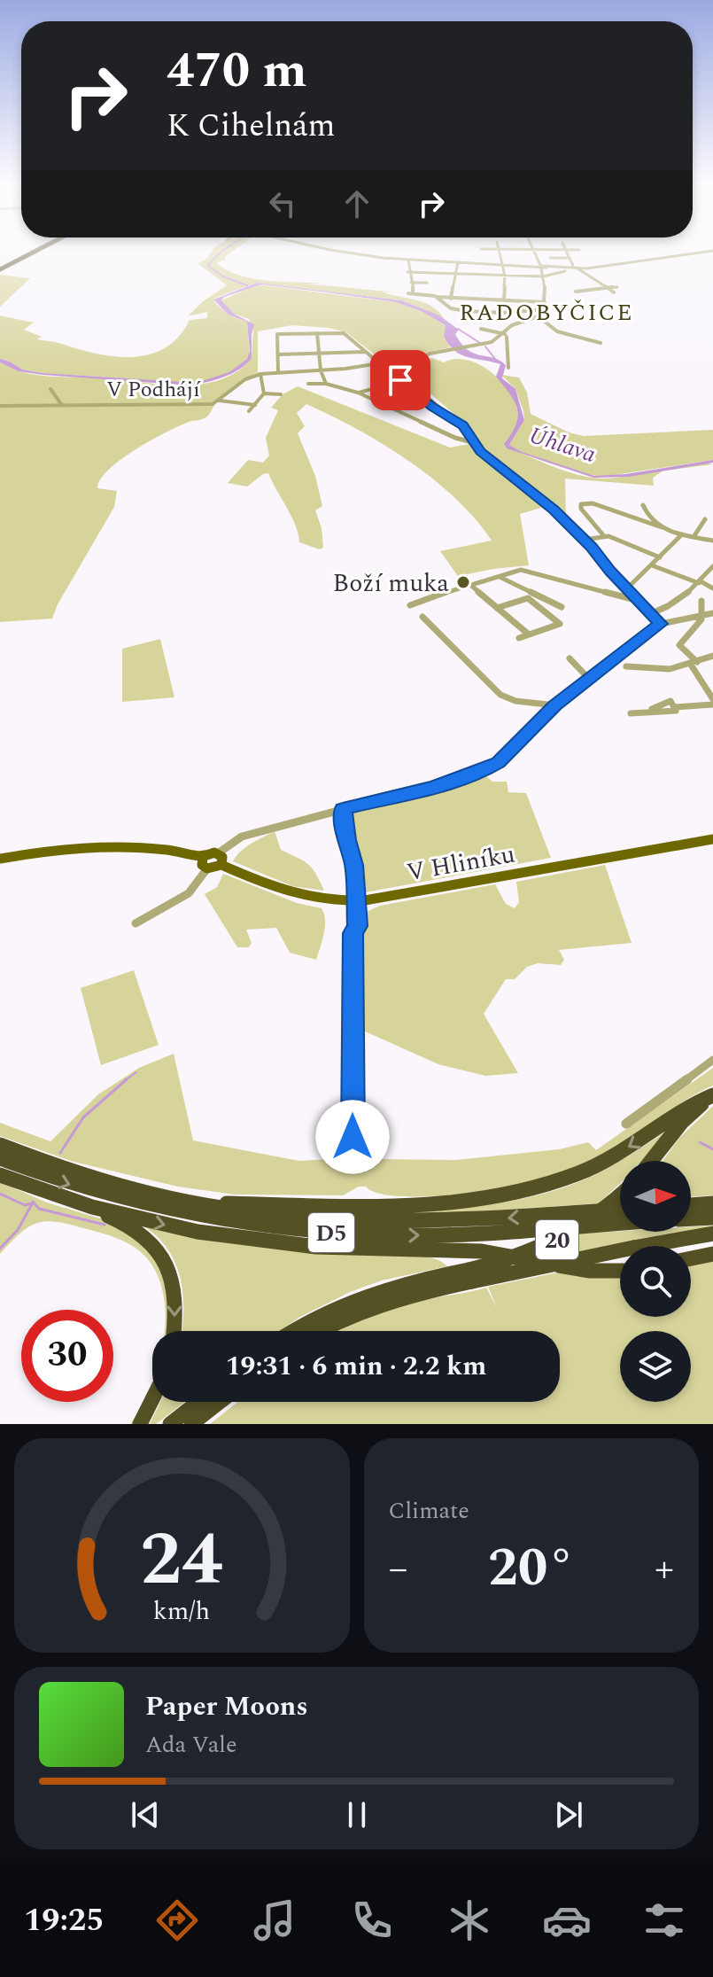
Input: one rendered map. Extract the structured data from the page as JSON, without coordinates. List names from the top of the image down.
{
  "streets": {
    "highway": ["D5", "20"],
    "main road": ["V Hliníku"],
    "street": ["V Podhájí"]
  },
  "districts": ["RADOBYČICE"],
  "water": ["Úhlava"],
  "places": ["Boží muka"],
  "north": "right",
  "page": {
    "turn": ["470 m", "K Cihelnám"],
    "limit": "30",
    "trip": "19:31 · 6 min · 2.2 km",
    "tile": "Climate",
    "heat": ["−", "20°", "+"],
    "song": ["Paper Moons", "Ada Vale"],
    "tabs": "19:25",
    "gauge": ["24", "km/h"]
  }
}
